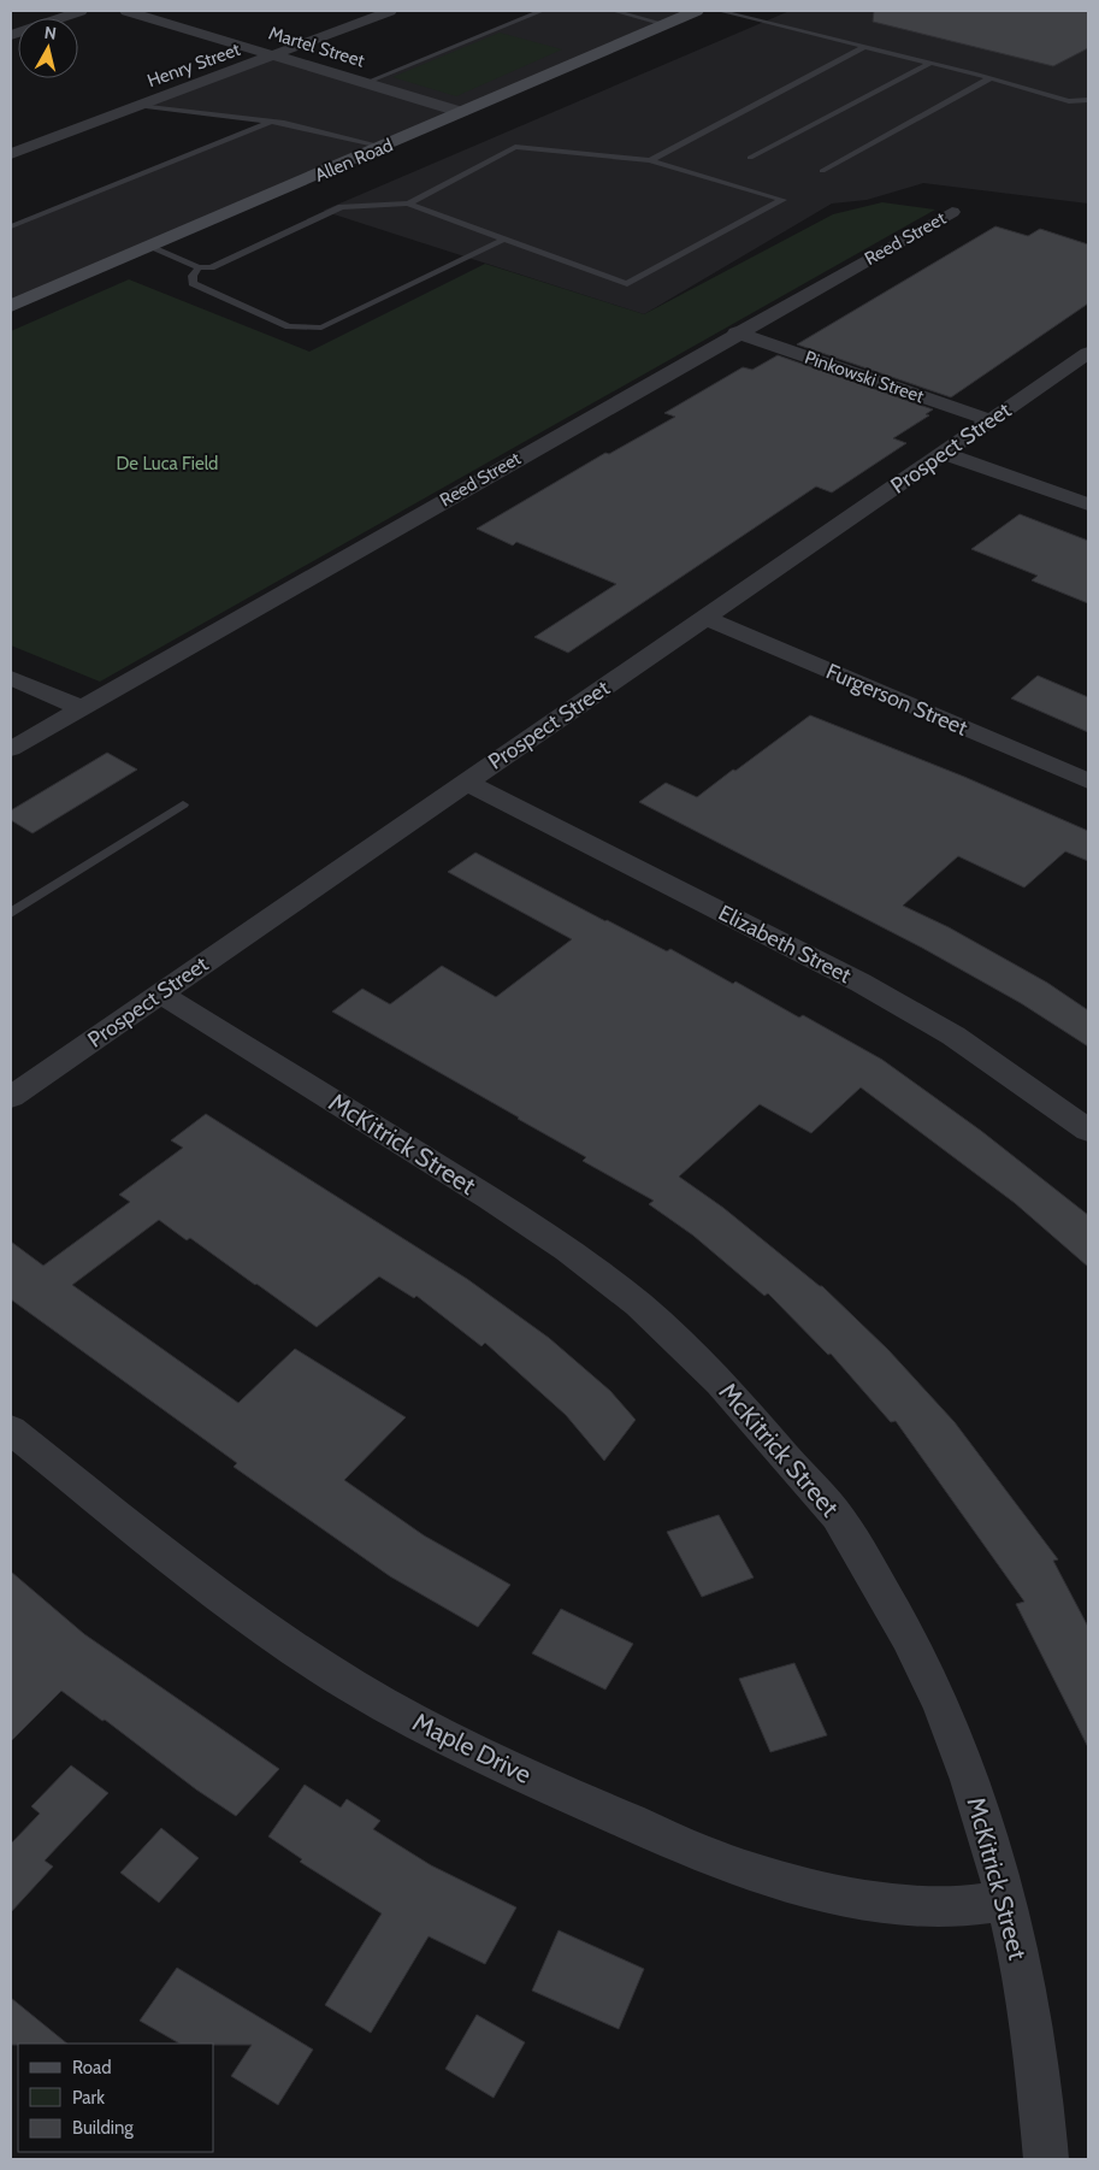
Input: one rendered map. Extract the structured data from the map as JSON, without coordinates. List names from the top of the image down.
{
  "streets": {
    "main road": ["Allen Road"],
    "street": [
      "Martel Street",
      "Henry Street",
      "Reed Street",
      "Pinkowski Street",
      "Prospect Street",
      "Furgerson Street",
      "Elizabeth Street",
      "McKitrick Street",
      "Maple Drive"
    ]
  },
  "crossings": [
    ["Martel Street", "Henry Street"],
    ["Martel Street", "Allen Road"],
    ["Reed Street", "Pinkowski Street"],
    ["Pinkowski Street", "Prospect Street"],
    ["Prospect Street", "Furgerson Street"],
    ["Prospect Street", "Elizabeth Street"],
    ["Prospect Street", "McKitrick Street"],
    ["McKitrick Street", "Maple Drive"]
  ],
  "parks": ["De Luca Field"],
  "legend": ["Road", "Park", "Building"],
  "north": "top"
}
